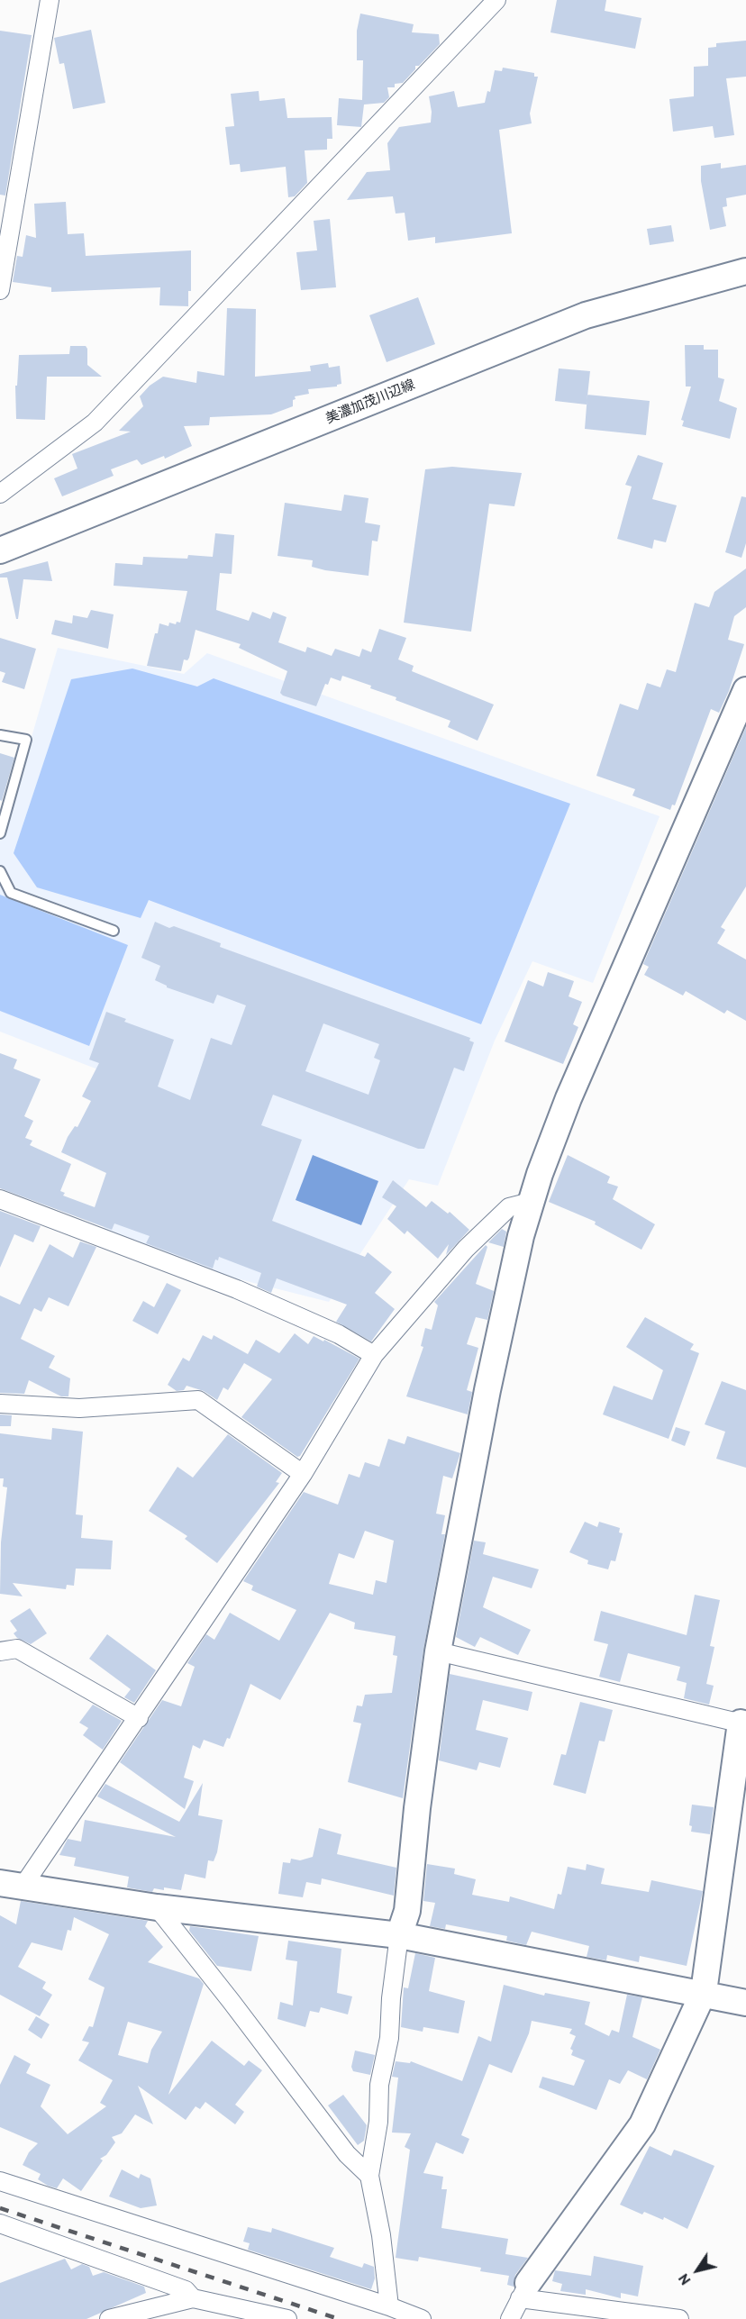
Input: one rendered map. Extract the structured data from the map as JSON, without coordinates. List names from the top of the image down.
{
  "streets": {
    "street": ["美濃加茂川辺線"]
  },
  "north": "bottom left"
}
